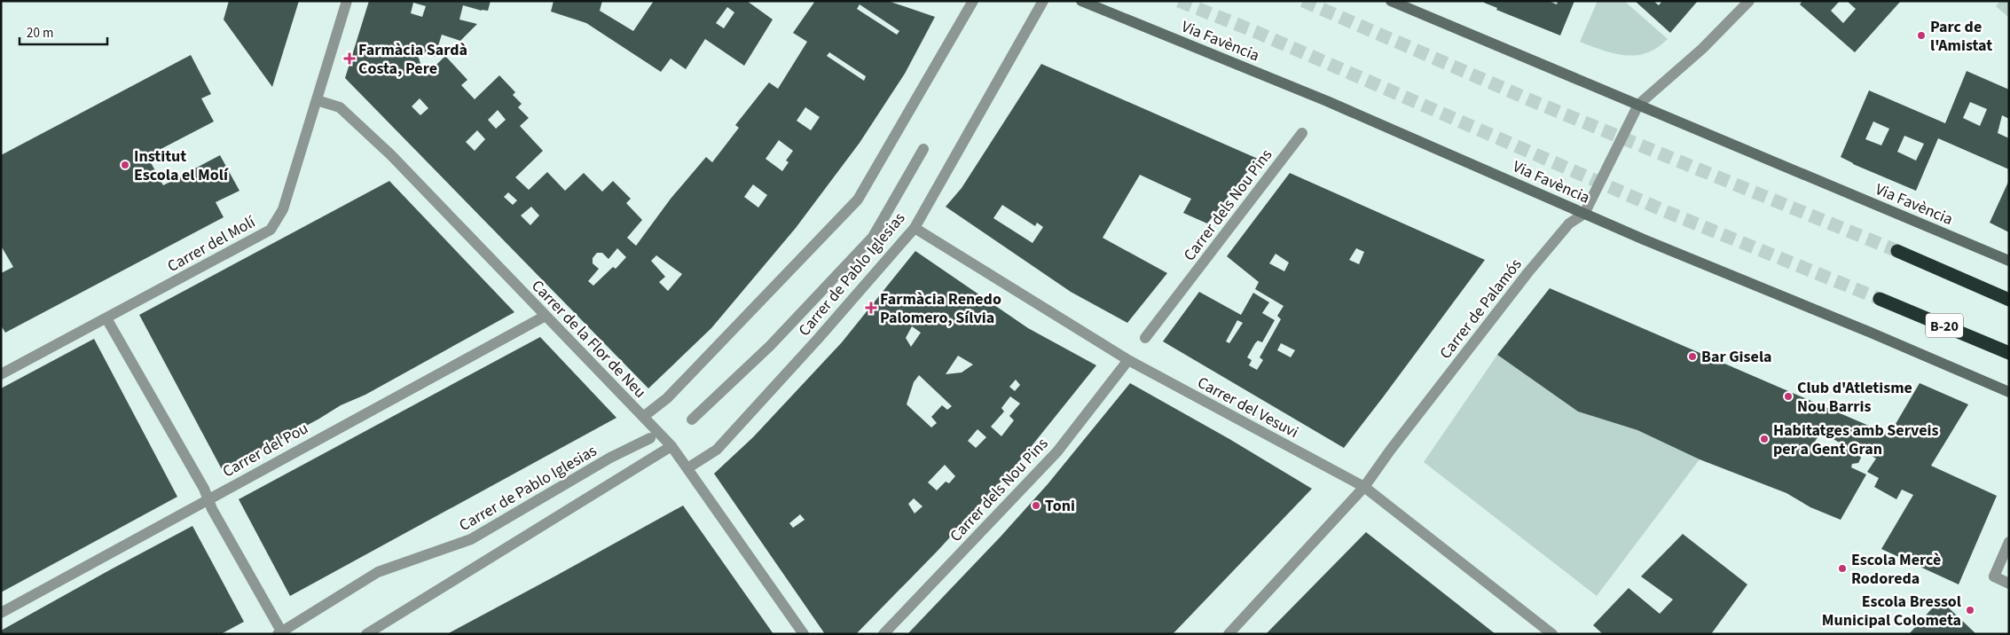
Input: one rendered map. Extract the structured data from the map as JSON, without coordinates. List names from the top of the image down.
{
  "streets": {
    "highway": ["B-20"],
    "street": [
      "Via Favència",
      "Carrer dels Nou Pins",
      "Carrer del Molí",
      "Carrer de Pablo Iglesias",
      "Carrer de Palamós",
      "Carrer de la Flor de Neu",
      "Carrer del Vesuvi",
      "Carrer del Pou"
    ]
  },
  "crossings": [
    ["Via Favència", "Carrer de Palamós"],
    ["Carrer dels Nou Pins", "Carrer del Vesuvi"],
    ["Carrer del Molí", "Carrer de la Flor de Neu"],
    ["Carrer de Pablo Iglesias", "Carrer de la Flor de Neu"],
    ["Carrer de Pablo Iglesias", "Carrer del Vesuvi"],
    ["Carrer de Palamós", "Carrer del Vesuvi"],
    ["Carrer de la Flor de Neu", "Carrer del Pou"]
  ],
  "places": {
    "other": [
      "Parc de l'Amistat",
      "Institut Escola el Molí",
      "Bar Gisela",
      "Club d'Atletisme Nou Barris",
      "Habitatges amb Serveis per a Gent Gran",
      "Toni",
      "Escola Mercè Rodoreda",
      "Escola Bressol Municipal Colometa"
    ],
    "health": ["Farmàcia Sardà Costa, Pere", "Farmàcia Renedo Palomero, Sílvia"]
  },
  "scale_bar": "20 m"
}
